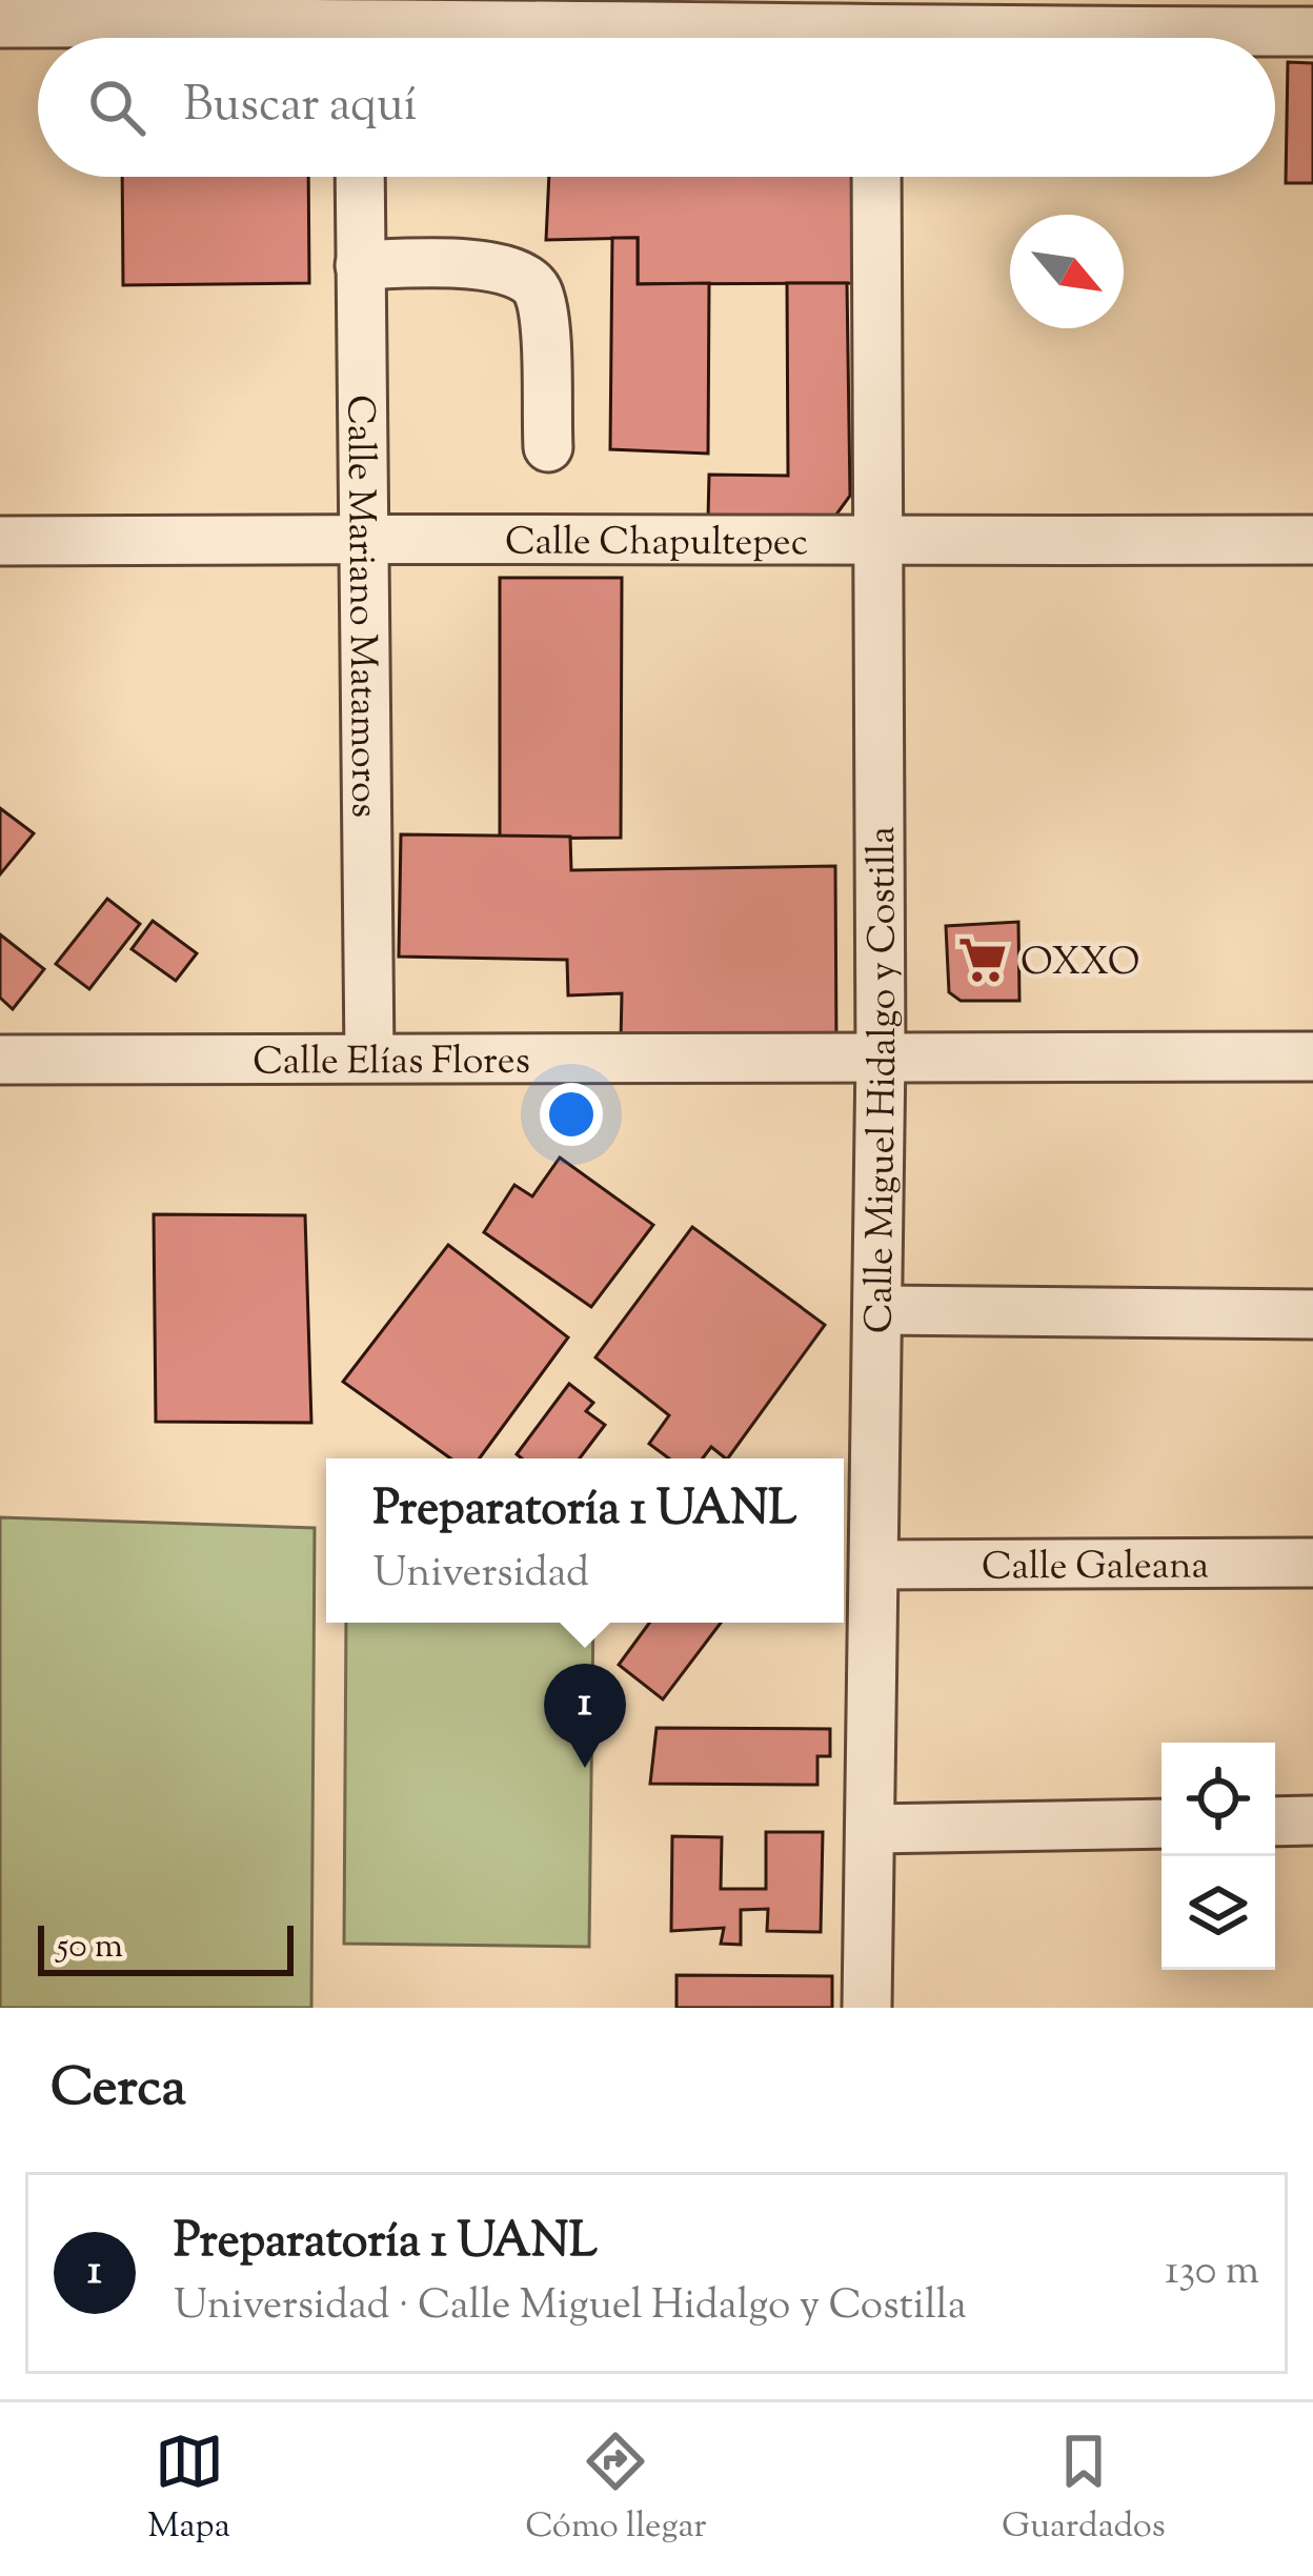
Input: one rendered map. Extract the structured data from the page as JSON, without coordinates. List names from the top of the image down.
{
  "streets": {
    "street": [
      "Calle Chapultepec",
      "Calle Mariano Matamoros",
      "Calle Elías Flores",
      "Calle Miguel Hidalgo y Costilla",
      "Calle Galeana"
    ]
  },
  "crossings": [
    ["Calle Chapultepec", "Calle Mariano Matamoros"],
    ["Calle Chapultepec", "Calle Miguel Hidalgo y Costilla"],
    ["Calle Mariano Matamoros", "Calle Elías Flores"],
    ["Calle Elías Flores", "Calle Miguel Hidalgo y Costilla"],
    ["Calle Miguel Hidalgo y Costilla", "Calle Galeana"]
  ],
  "places": {
    "supermarket": ["OXXO"]
  },
  "scale_bar": "50 m",
  "north": "bottom right",
  "page": {
    "search": "Buscar aquí",
    "popup": ["Preparatoría 1 UANL", "Universidad"],
    "pins": "1",
    "scale": "50 m",
    "heading": "Cerca",
    "list": [
      {
        "mark": "1",
        "name": "Preparatoría 1 UANL",
        "note": "Universidad · Calle Miguel Hidalgo y Costilla",
        "value": "130 m"
      }
    ],
    "nav": ["Mapa", "Cómo llegar", "Guardados"]
  }
}
